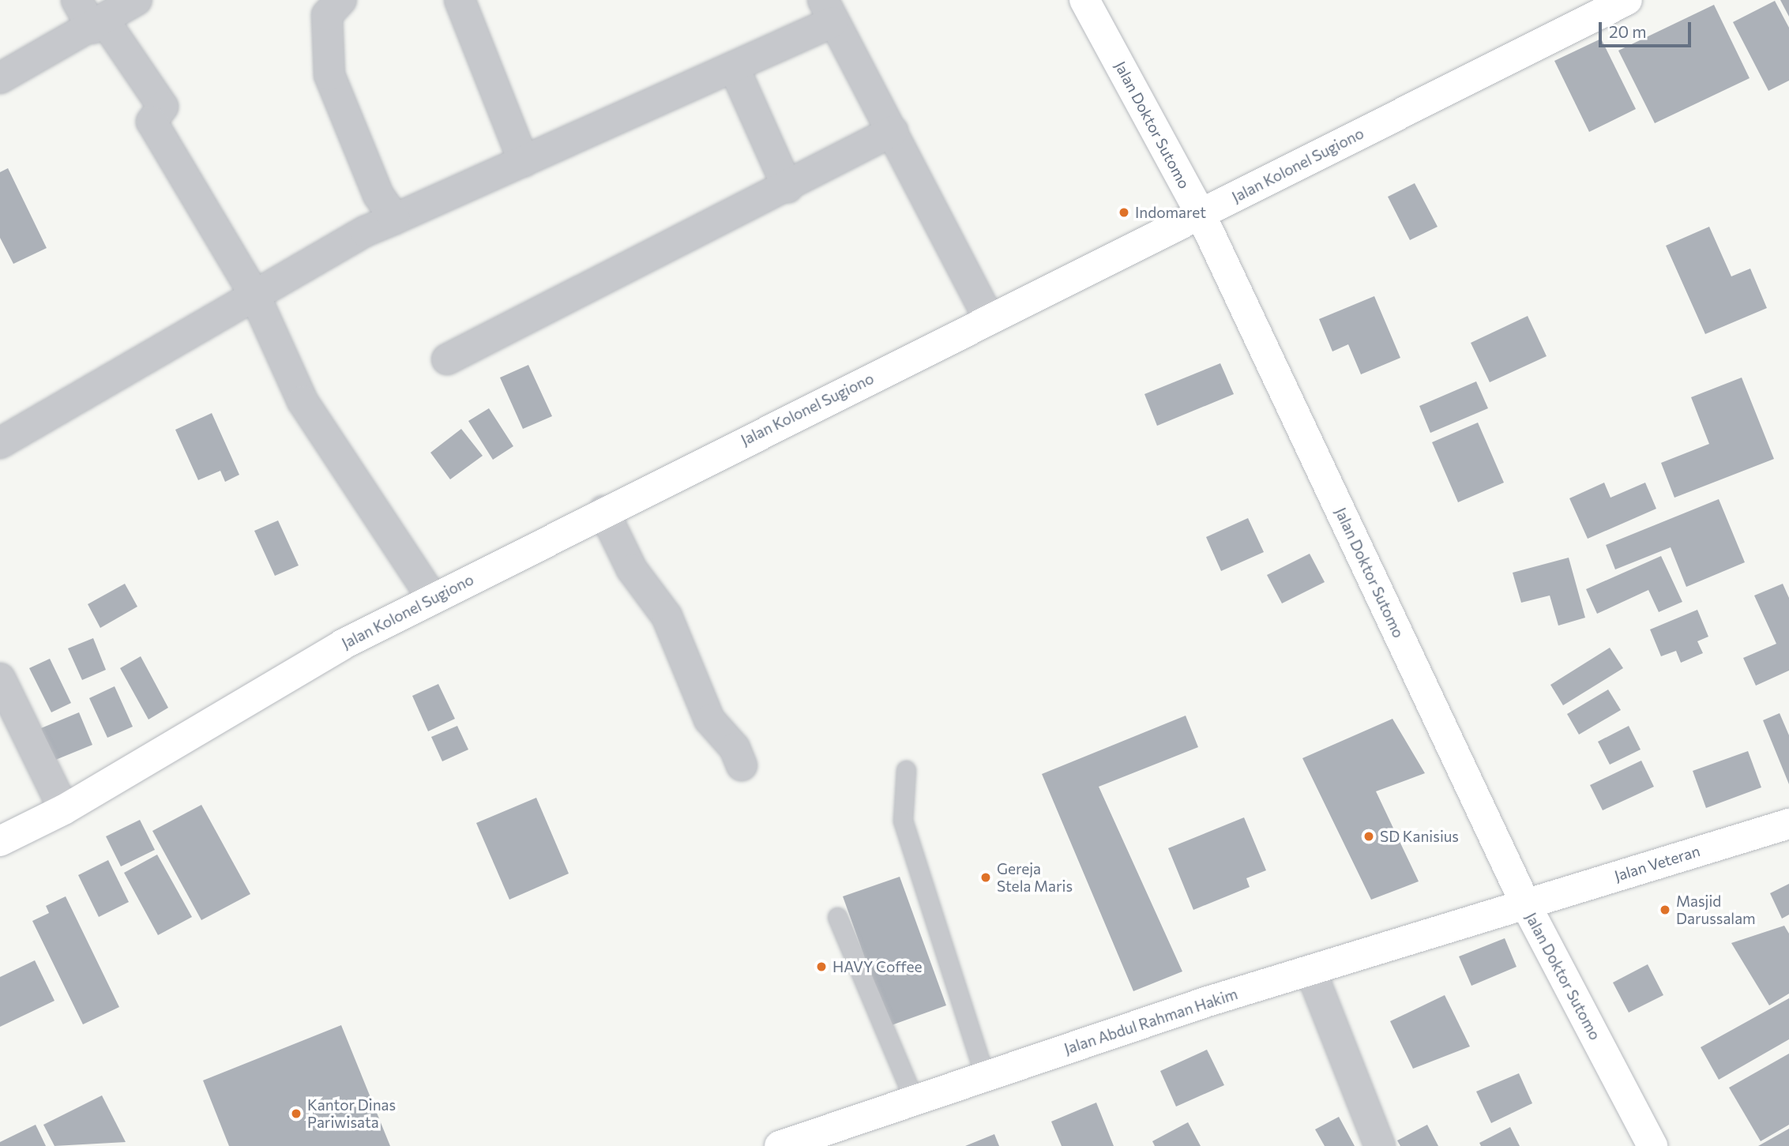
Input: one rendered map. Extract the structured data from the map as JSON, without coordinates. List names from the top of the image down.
{
  "streets": {
    "street": [
      "Jalan Doktor Sutomo",
      "Jalan Kolonel Sugiono",
      "Jalan Veteran",
      "Jalan Abdul Rahman Hakim"
    ]
  },
  "crossings": [
    ["Jalan Doktor Sutomo", "Jalan Kolonel Sugiono"],
    ["Jalan Doktor Sutomo", "Jalan Veteran"],
    ["Jalan Doktor Sutomo", "Jalan Abdul Rahman Hakim"],
    ["Jalan Veteran", "Jalan Abdul Rahman Hakim"]
  ],
  "places": [
    "Indomaret",
    "SD Kanisius",
    "Gereja Stela Maris",
    "Masjid Darussalam",
    "HAVY Coffee",
    "Kantor Dinas Pariwisata"
  ],
  "scale_bar": "20 m"
}
